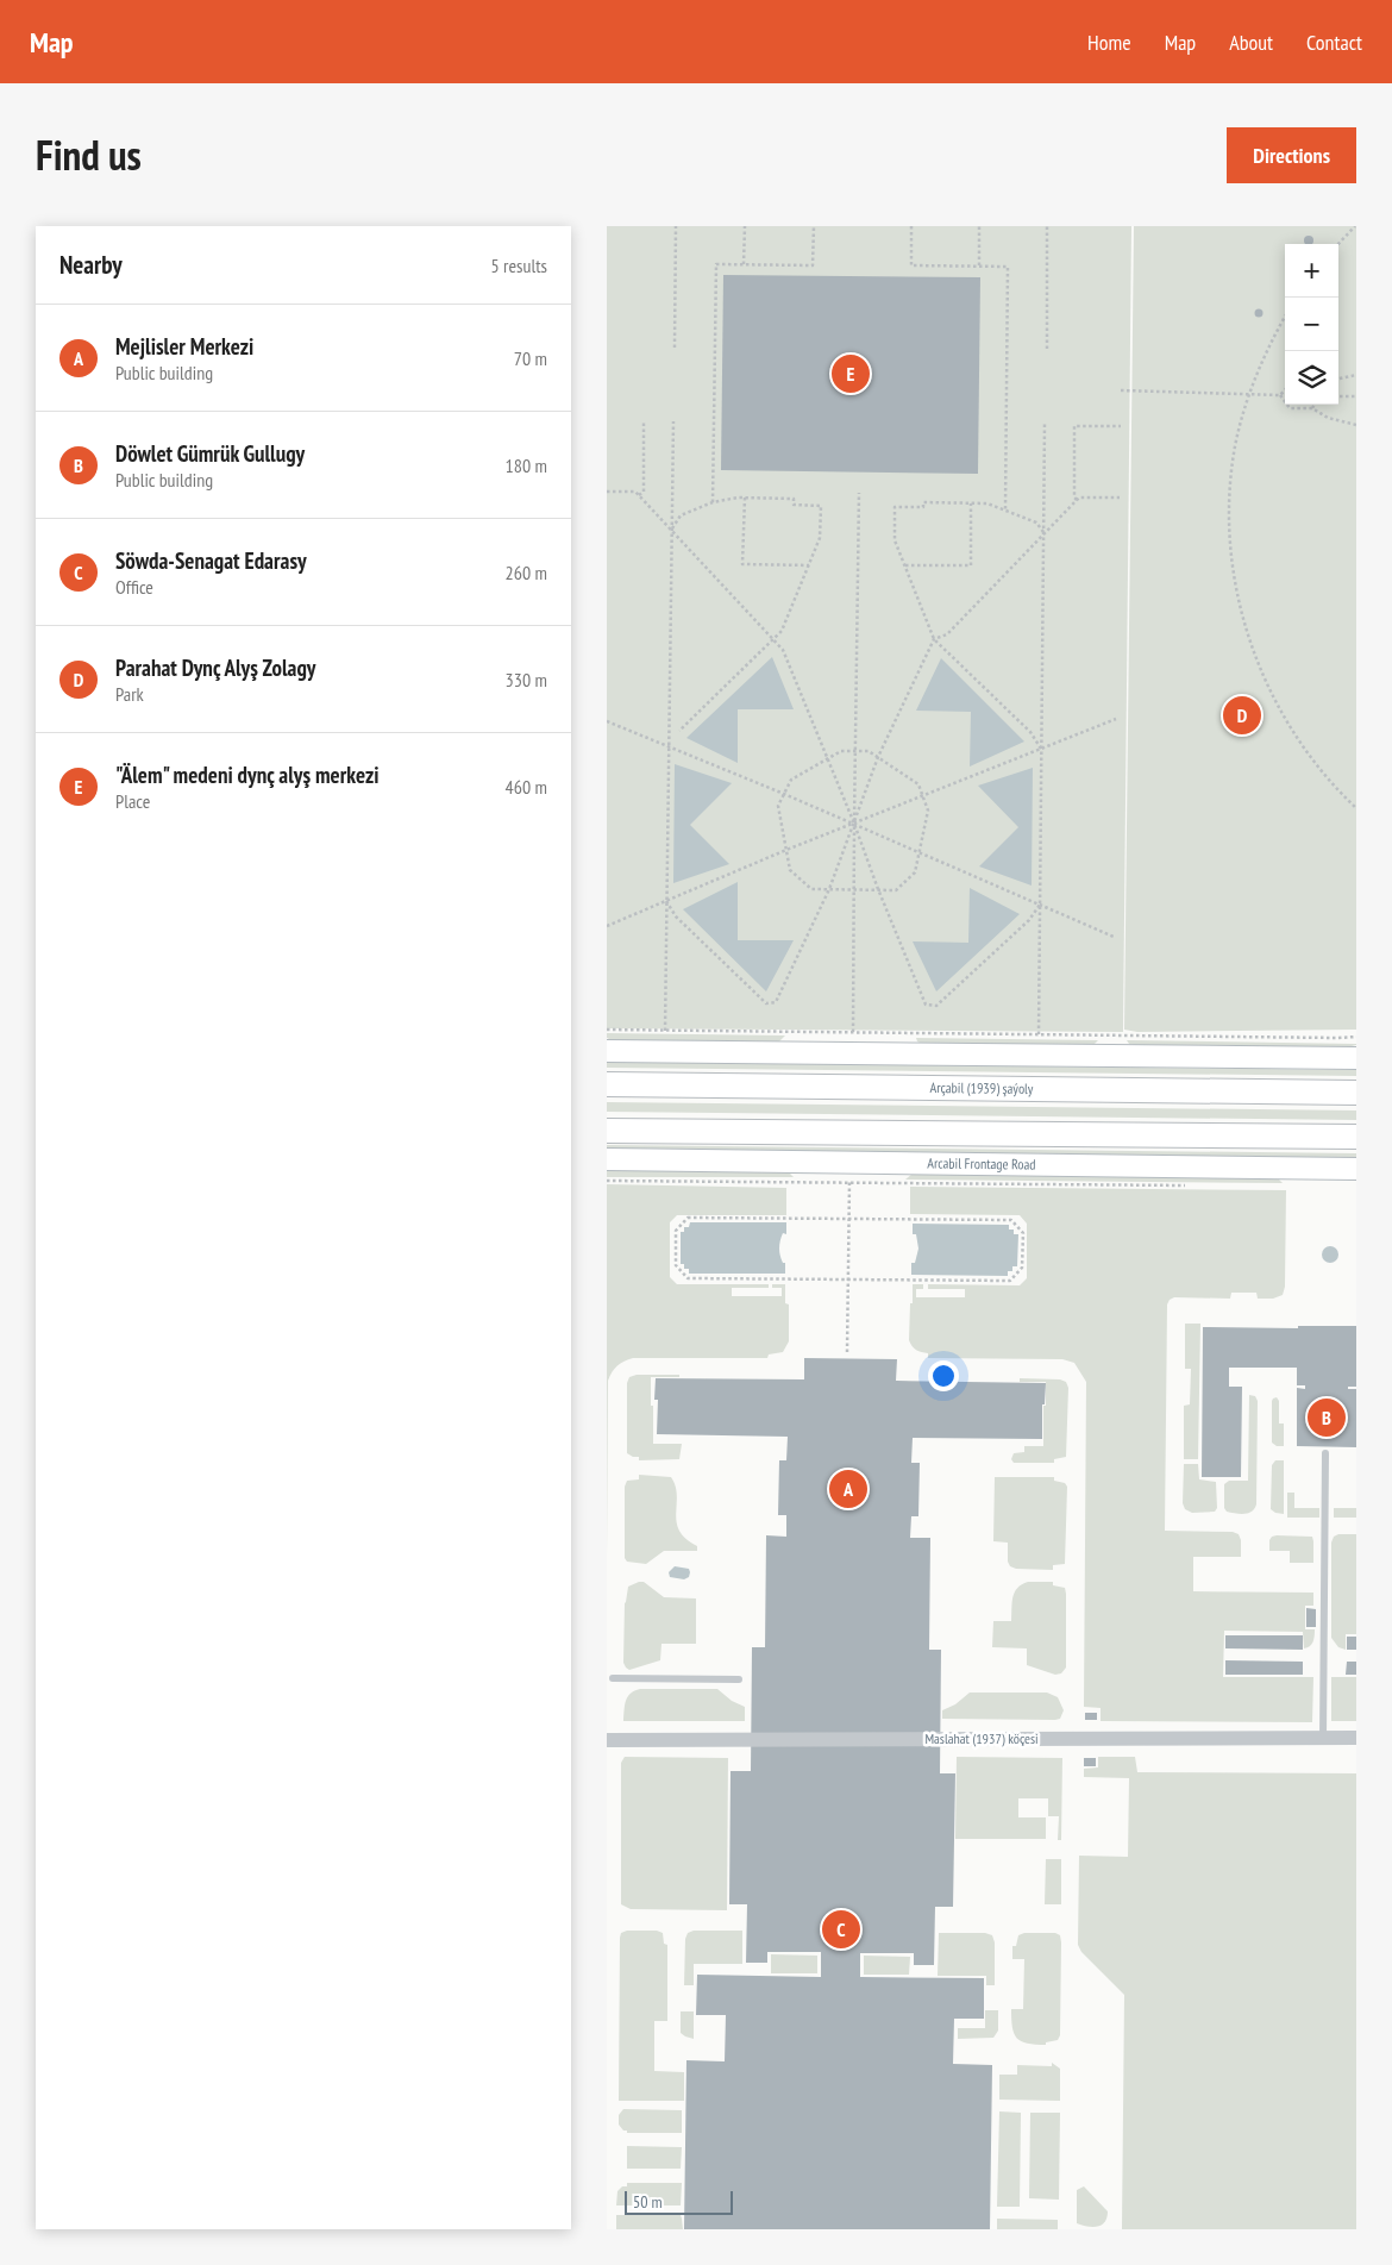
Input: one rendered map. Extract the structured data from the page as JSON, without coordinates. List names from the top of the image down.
{
  "streets": {
    "main road": ["Arçabil (1939) şaýoly"],
    "street": ["Arcabil Frontage Road", "Maslahat (1937) köçesi"]
  },
  "scale_bar": "50 m",
  "page": {
    "header": "Map",
    "nav": [
      "Home",
      "Map",
      "About",
      "Contact"
    ],
    "title": "Find us",
    "buttons": "Directions",
    "heading": ["Nearby", "5 results"],
    "map_buttons": ["+", "−"],
    "list": [
      {
        "mark": "A",
        "name": "Mejlisler Merkezi",
        "note": "Public building",
        "value": "70 m"
      },
      {
        "mark": "B",
        "name": "Döwlet Gümrük Gullugy",
        "note": "Public building",
        "value": "180 m"
      },
      {
        "mark": "C",
        "name": "Söwda-Senagat Edarasy",
        "note": "Office",
        "value": "260 m"
      },
      {
        "mark": "D",
        "name": "Parahat Dynç Alyş Zolagy",
        "note": "Park",
        "value": "330 m"
      },
      {
        "mark": "E",
        "name": "\"Älem\" medeni dynç alyş merkezi",
        "note": "Place",
        "value": "460 m"
      }
    ],
    "pins": [
      "E",
      "D",
      "B",
      "A",
      "C"
    ],
    "scale": "50 m"
  }
}
